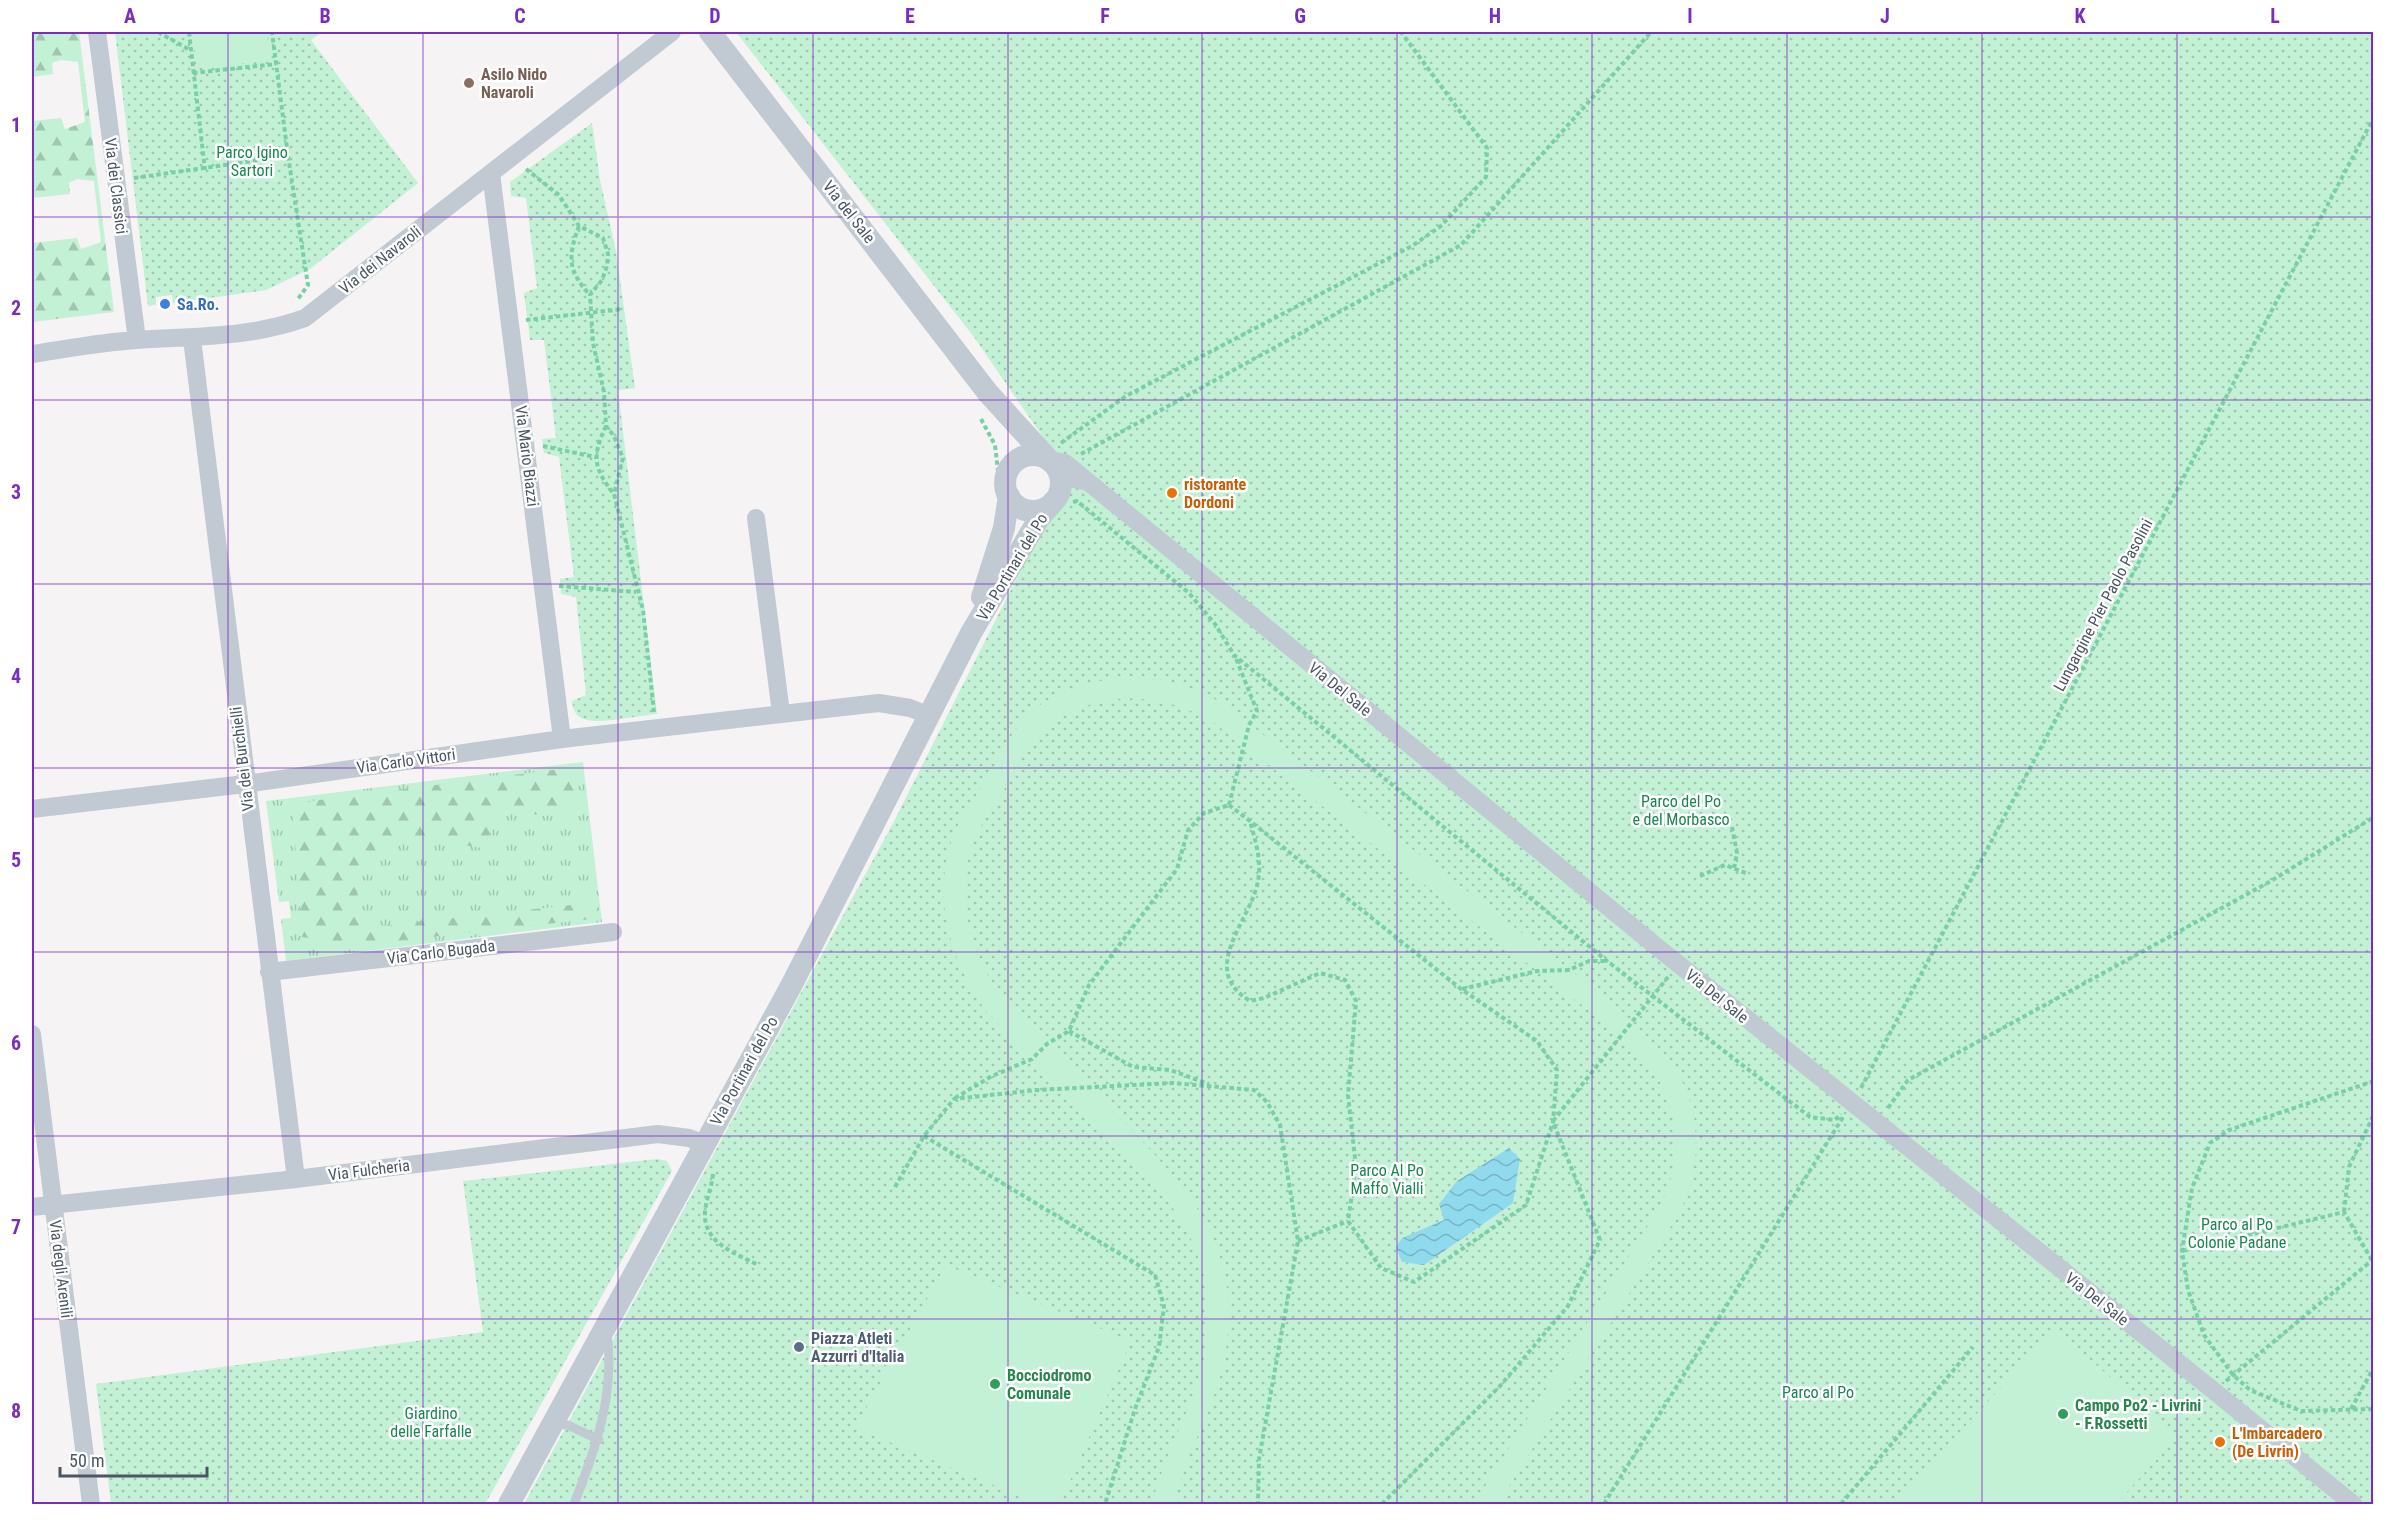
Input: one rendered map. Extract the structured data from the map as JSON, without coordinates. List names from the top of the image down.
{
  "streets": {
    "street": [
      "Via dei Classici",
      "Via del Sale",
      "Via dei Navaroli",
      "Via Mario Biazzi",
      "Via Portinari del Po",
      "Via Del Sale",
      "Via dei Burchielli",
      "Via Carlo Vittori",
      "Via Carlo Bugada",
      "Via Fulcheria",
      "Via degli Arenili"
    ],
    "path": ["Lungargine Pier Paolo Pasolini"]
  },
  "crossings": [
    ["Via dei Classici", "Via dei Navaroli"],
    ["Via del Sale", "Via Portinari del Po"],
    ["Via del Sale", "Via Del Sale"],
    ["Via dei Navaroli", "Via Mario Biazzi"],
    ["Via dei Navaroli", "Via dei Burchielli"],
    ["Via Mario Biazzi", "Via Carlo Vittori"],
    ["Via Portinari del Po", "Via Carlo Vittori"],
    ["Via Portinari del Po", "Via Fulcheria"],
    ["Lungargine Pier Paolo Pasolini", "Via Del Sale"],
    ["Via dei Burchielli", "Via Carlo Vittori"],
    ["Via dei Burchielli", "Via Carlo Bugada"],
    ["Via dei Burchielli", "Via Fulcheria"],
    ["Via Fulcheria", "Via degli Arenili"]
  ],
  "parks": [
    "Parco Igino Sartori",
    "Parco del Po e del Morbasco",
    "Parco Al Po Maffo Vialli",
    "Parco al Po Colonie Padane",
    "Parco al Po",
    "Giardino delle Farfalle"
  ],
  "places": [
    "Asilo Nido Navaroli",
    "Sa.Ro.",
    "ristorante Dordoni",
    "Piazza Atleti Azzurri d'Italia",
    "Bocciodromo Comunale",
    "Campo Po2 - Livrini - F.Rossetti",
    "L'Imbarcadero (De Livrin)"
  ],
  "scale_bar": "50 m",
  "grid": {
    "columns": [
      "A",
      "B",
      "C",
      "D",
      "E",
      "F",
      "G",
      "H",
      "I",
      "J",
      "K",
      "L"
    ],
    "rows": [
      "1",
      "2",
      "3",
      "4",
      "5",
      "6",
      "7",
      "8"
    ]
  }
}
